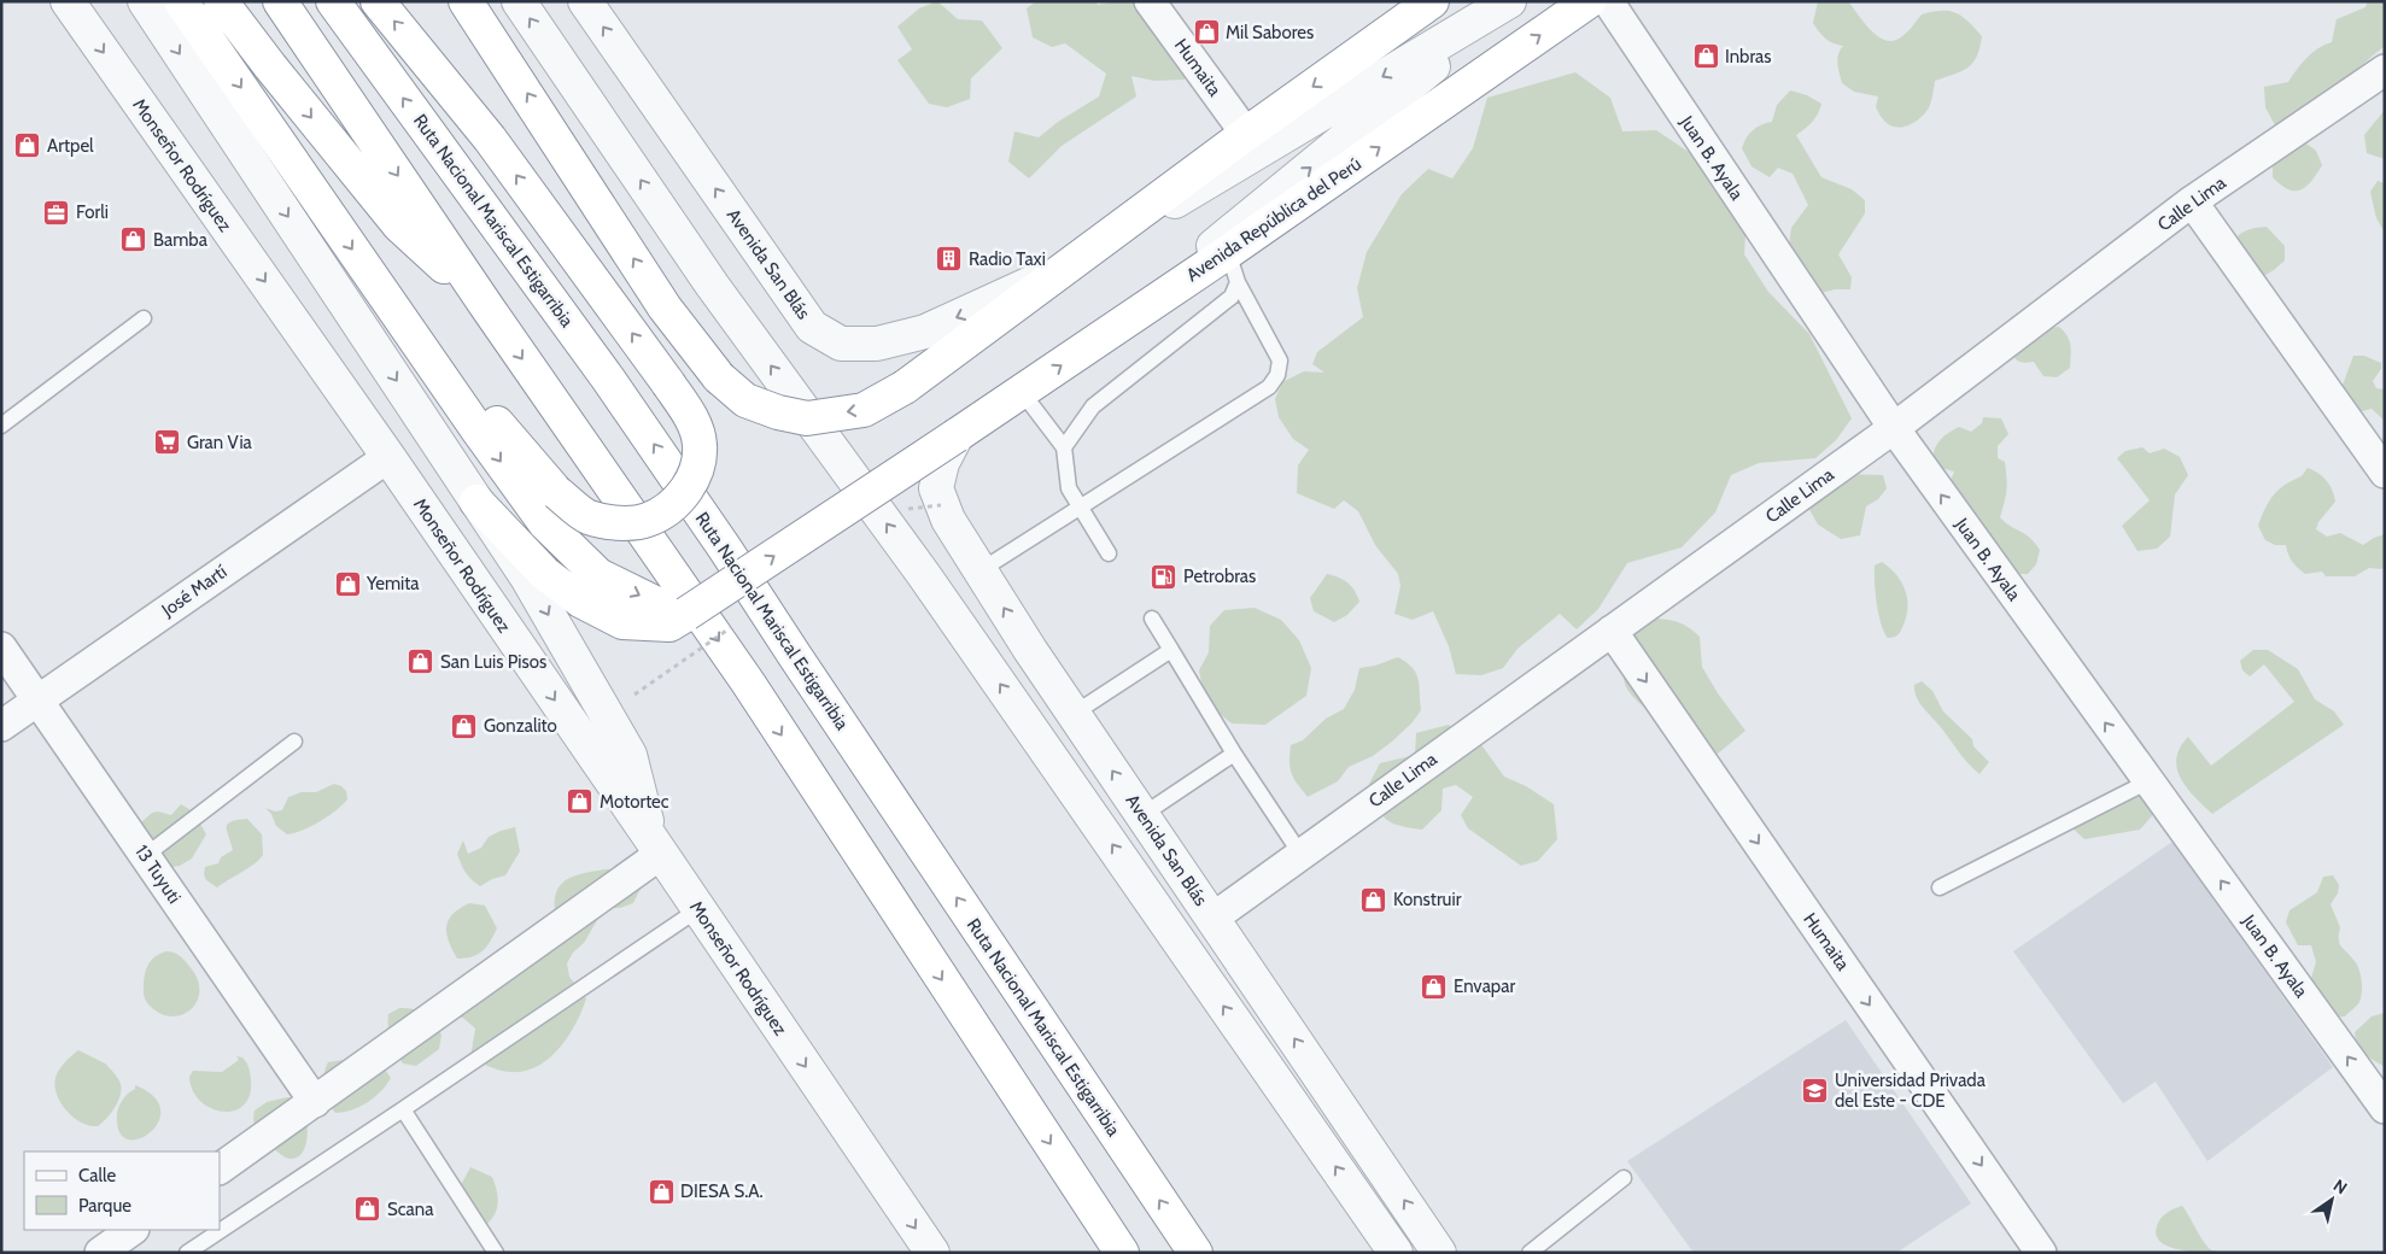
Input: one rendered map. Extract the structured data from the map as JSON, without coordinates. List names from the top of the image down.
{
  "streets": {
    "highway": ["Avenida República del Perú", "Ruta Nacional Mariscal Estigarribia"],
    "street": [
      "Humaita",
      "Juan B. Ayala",
      "Monseñor Rodríguez",
      "Calle Lima",
      "Avenida San Blás",
      "José Martí",
      "13 Tuyuti"
    ]
  },
  "crossings": [
    ["Humaita", "Calle Lima"],
    ["Juan B. Ayala", "Calle Lima"],
    ["Monseñor Rodríguez", "José Martí"],
    ["Calle Lima", "Avenida San Blás"],
    ["Avenida República del Perú", "Avenida San Blás"],
    ["José Martí", "13 Tuyuti"]
  ],
  "one_way": ["Humaita", "Juan B. Ayala"],
  "places": {
    "shop": [
      "Mil Sabores",
      "Inbras",
      "Artpel",
      "Bamba",
      "Yemita",
      "San Luis Pisos",
      "Gonzalito",
      "Motortec",
      "Konstruir",
      "Envapar",
      "DIESA S.A.",
      "Scana"
    ],
    "office": ["Forli"],
    "building": ["Radio Taxi"],
    "supermarket": ["Gran Via"],
    "fuel station": ["Petrobras"],
    "school or university": ["Universidad Privada del Este - CDE"]
  },
  "legend": ["Calle", "Parque"],
  "north": "top right"
}
